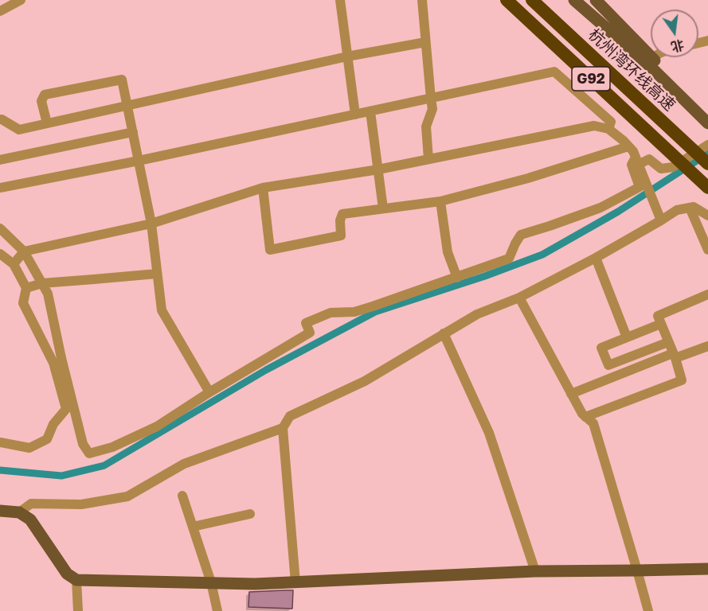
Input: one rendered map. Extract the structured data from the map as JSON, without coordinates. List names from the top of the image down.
{
  "streets": {
    "highway": ["杭州湾环线高速", "G92"]
  },
  "north": "bottom"
}
